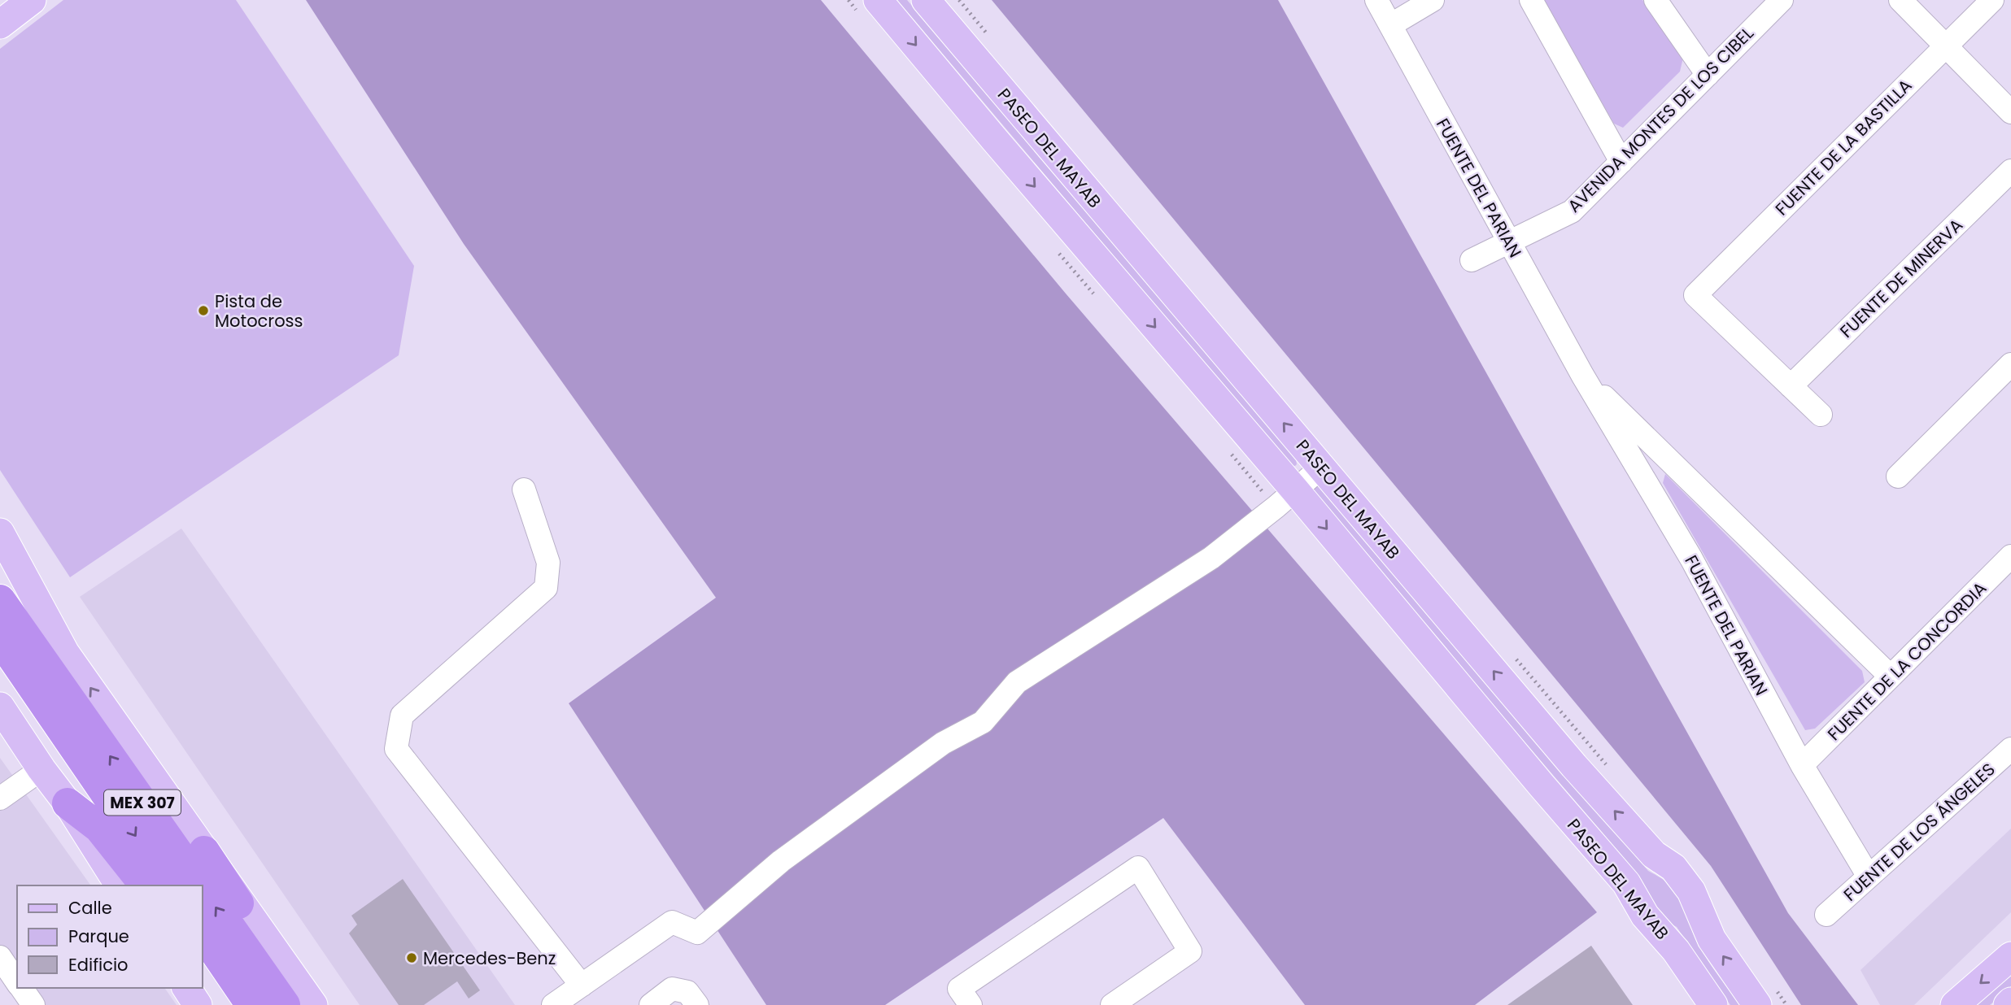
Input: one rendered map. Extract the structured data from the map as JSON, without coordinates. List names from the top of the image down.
{
  "streets": {
    "highway": ["MEX 307"],
    "main road": ["PASEO DEL MAYAB"],
    "street": [
      "AVENIDA MONTES DE LOS CIBEL",
      "FUENTE DE LA BASTILLA",
      "FUENTE DEL PARIAN",
      "FUENTE DE MINERVA",
      "FUENTE DE LA CONCORDIA",
      "FUENTE DE LOS ÁNGELES"
    ]
  },
  "crossings": [
    ["AVENIDA MONTES DE LOS CIBEL", "FUENTE DEL PARIAN"],
    ["FUENTE DE LA BASTILLA", "FUENTE DE MINERVA"],
    ["FUENTE DEL PARIAN", "FUENTE DE LA CONCORDIA"],
    ["FUENTE DEL PARIAN", "FUENTE DE LOS ÁNGELES"]
  ],
  "places": ["Pista de Motocross", "Mercedes-Benz"],
  "legend": ["Calle", "Parque", "Edificio"]
}
